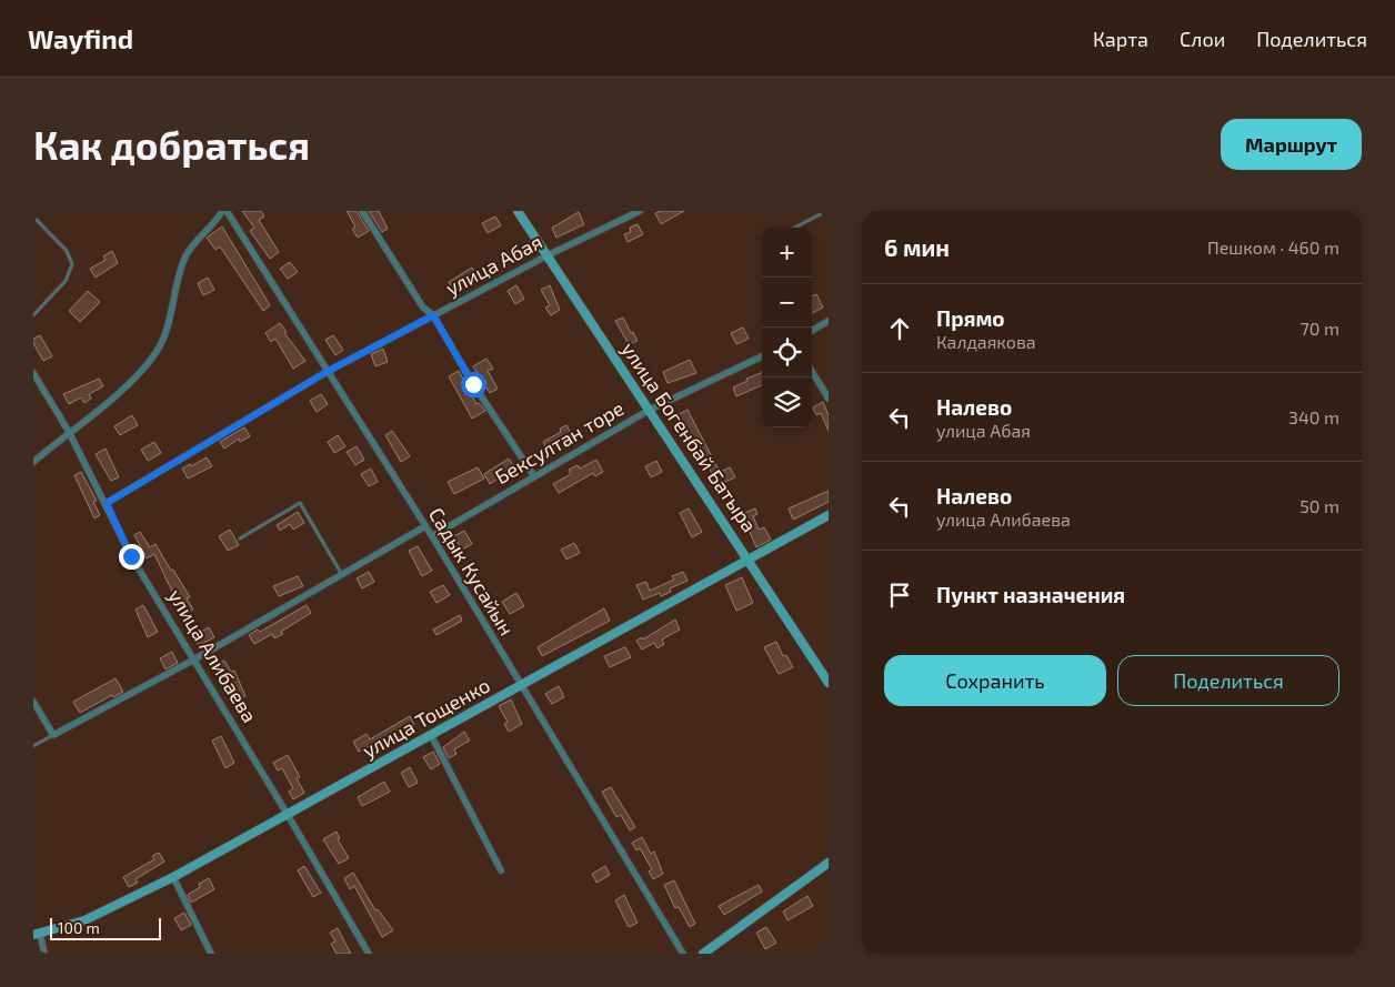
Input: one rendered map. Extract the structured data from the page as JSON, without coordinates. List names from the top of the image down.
{
  "streets": {
    "street": [
      "улица Абая",
      "улица Богенбай Батыра",
      "Бексултан торе",
      "Садык Кусайын",
      "улица Алибаева",
      "улица Тощенко"
    ]
  },
  "crossings": [
    ["улица Абая", "улица Богенбай Батыра"],
    ["улица Абая", "Садык Кусайын"],
    ["улица Абая", "улица Алибаева"],
    ["улица Богенбай Батыра", "Бексултан торе"],
    ["улица Богенбай Батыра", "улица Тощенко"],
    ["Бексултан торе", "Садык Кусайын"],
    ["Садык Кусайын", "улица Тощенко"],
    ["улица Алибаева", "улица Тощенко"]
  ],
  "scale_bar": "100 m",
  "page": {
    "header": "Wayfind",
    "nav": ["Карта", "Слои", "Поделиться"],
    "buttons": [
      "Маршрут",
      ["Сохранить", "Поделиться"]
    ],
    "title": "Как добраться",
    "heading": ["6 мин", "Пешком · 460 m"],
    "map_buttons": ["+", "−"],
    "list": [
      ["Прямо", "Калдаякова", "70 m"],
      ["Налево", "улица Абая", "340 m"],
      ["Налево", "улица Алибаева", "50 m"],
      "Пункт назначения"
    ],
    "scale": "100 m"
  }
}
